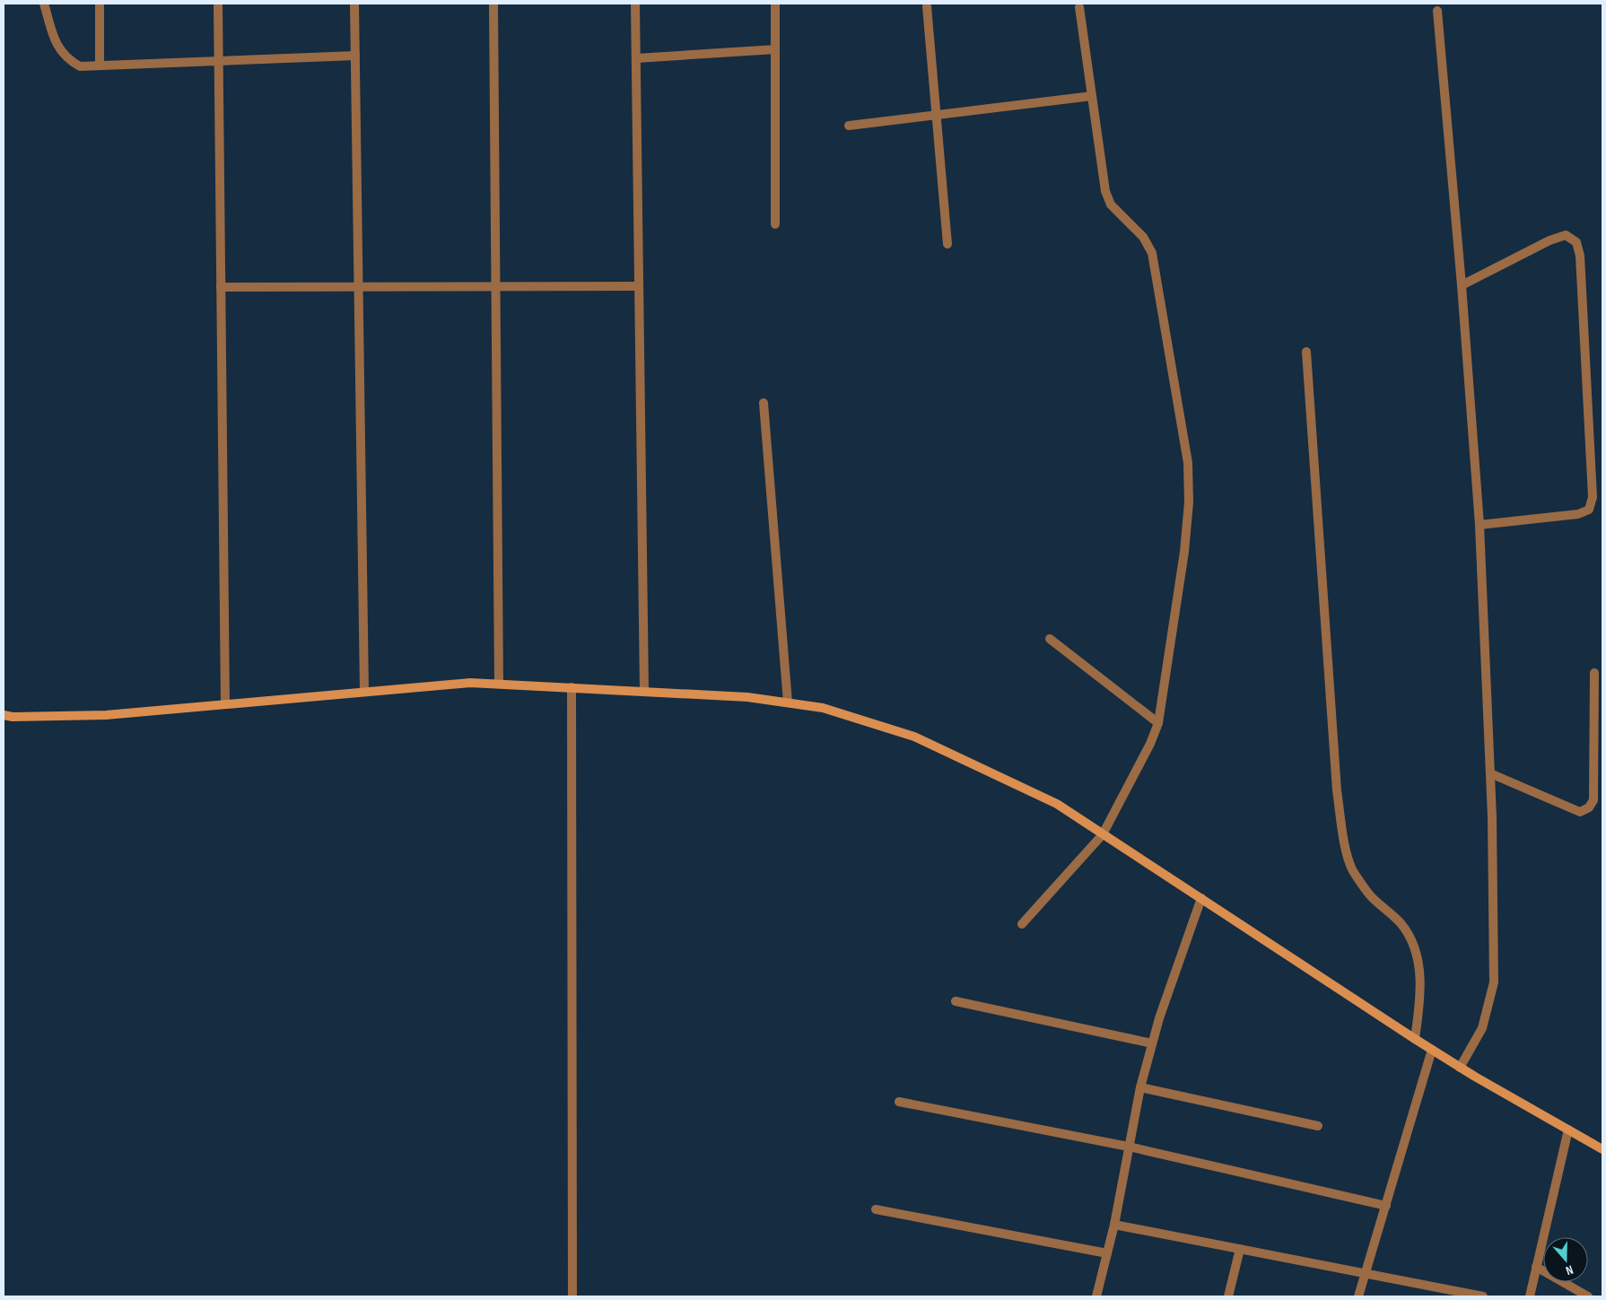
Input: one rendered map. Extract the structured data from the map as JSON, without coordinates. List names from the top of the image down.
{
  "north": "bottom"
}
